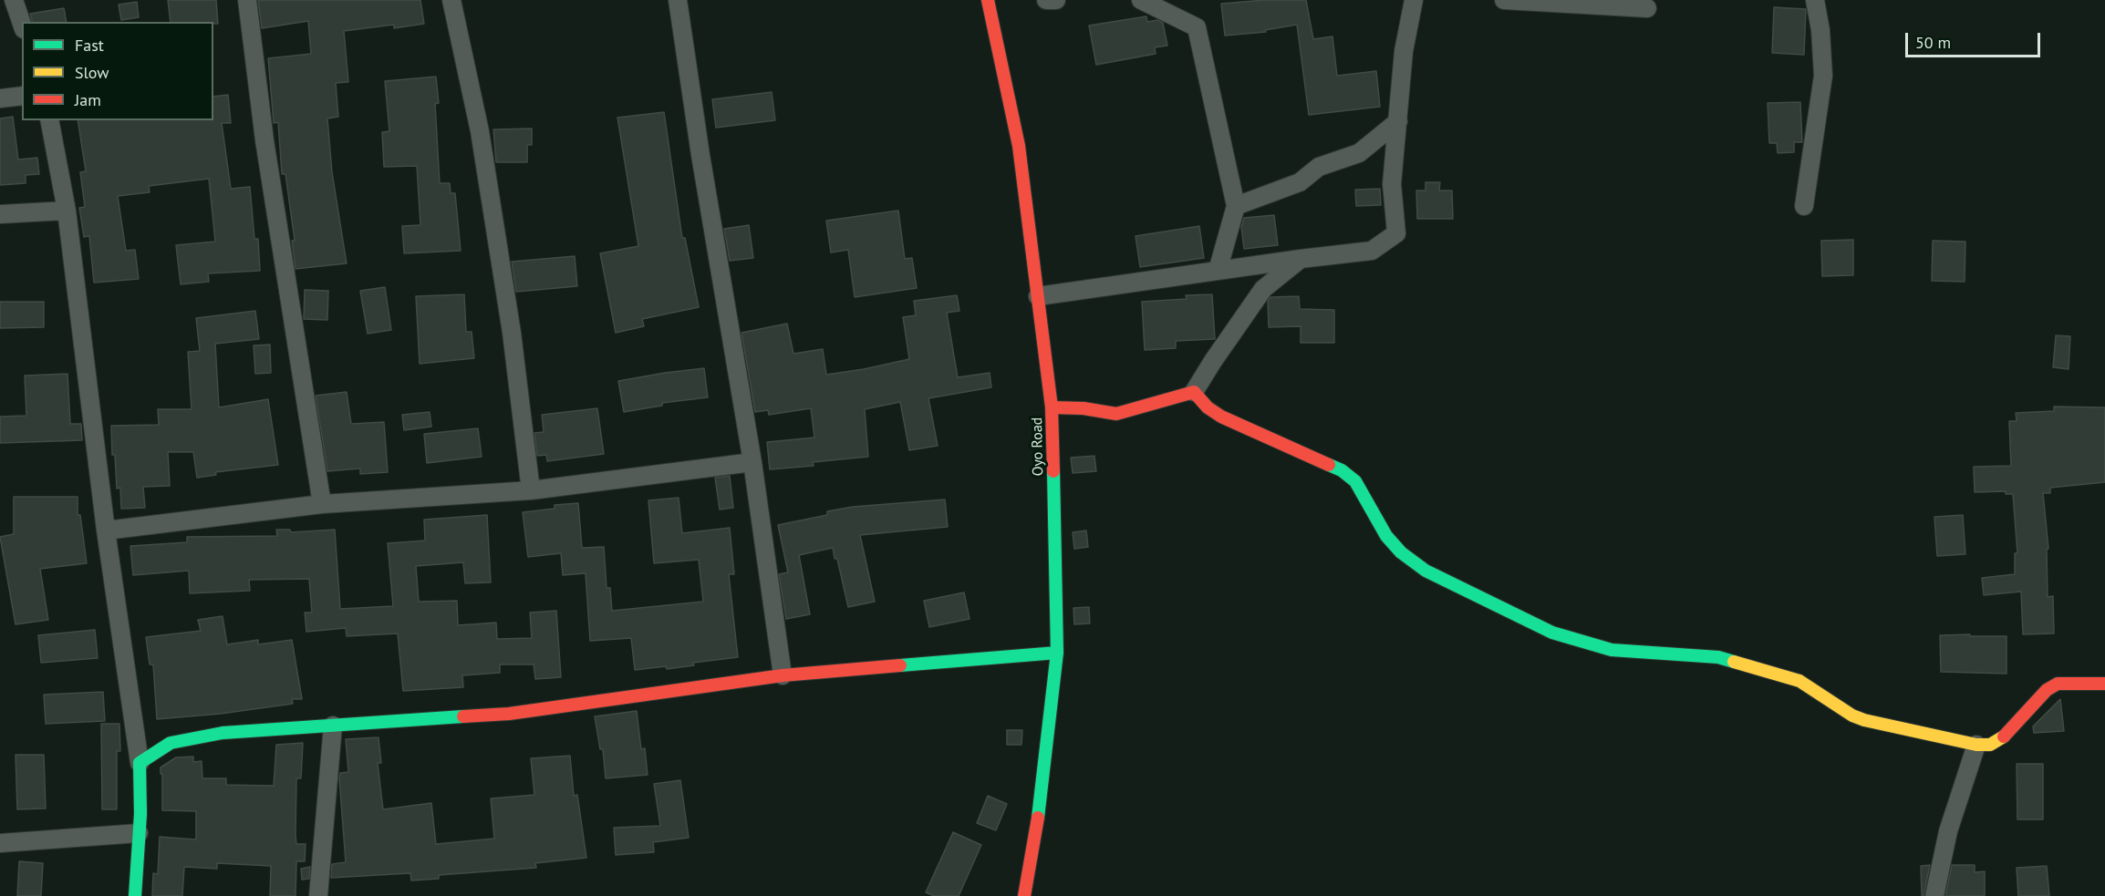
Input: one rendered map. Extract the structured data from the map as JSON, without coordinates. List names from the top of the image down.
{
  "streets": {
    "street": ["Oyo Road"]
  },
  "legend": ["Fast", "Slow", "Jam"],
  "scale_bar": "50 m"
}
